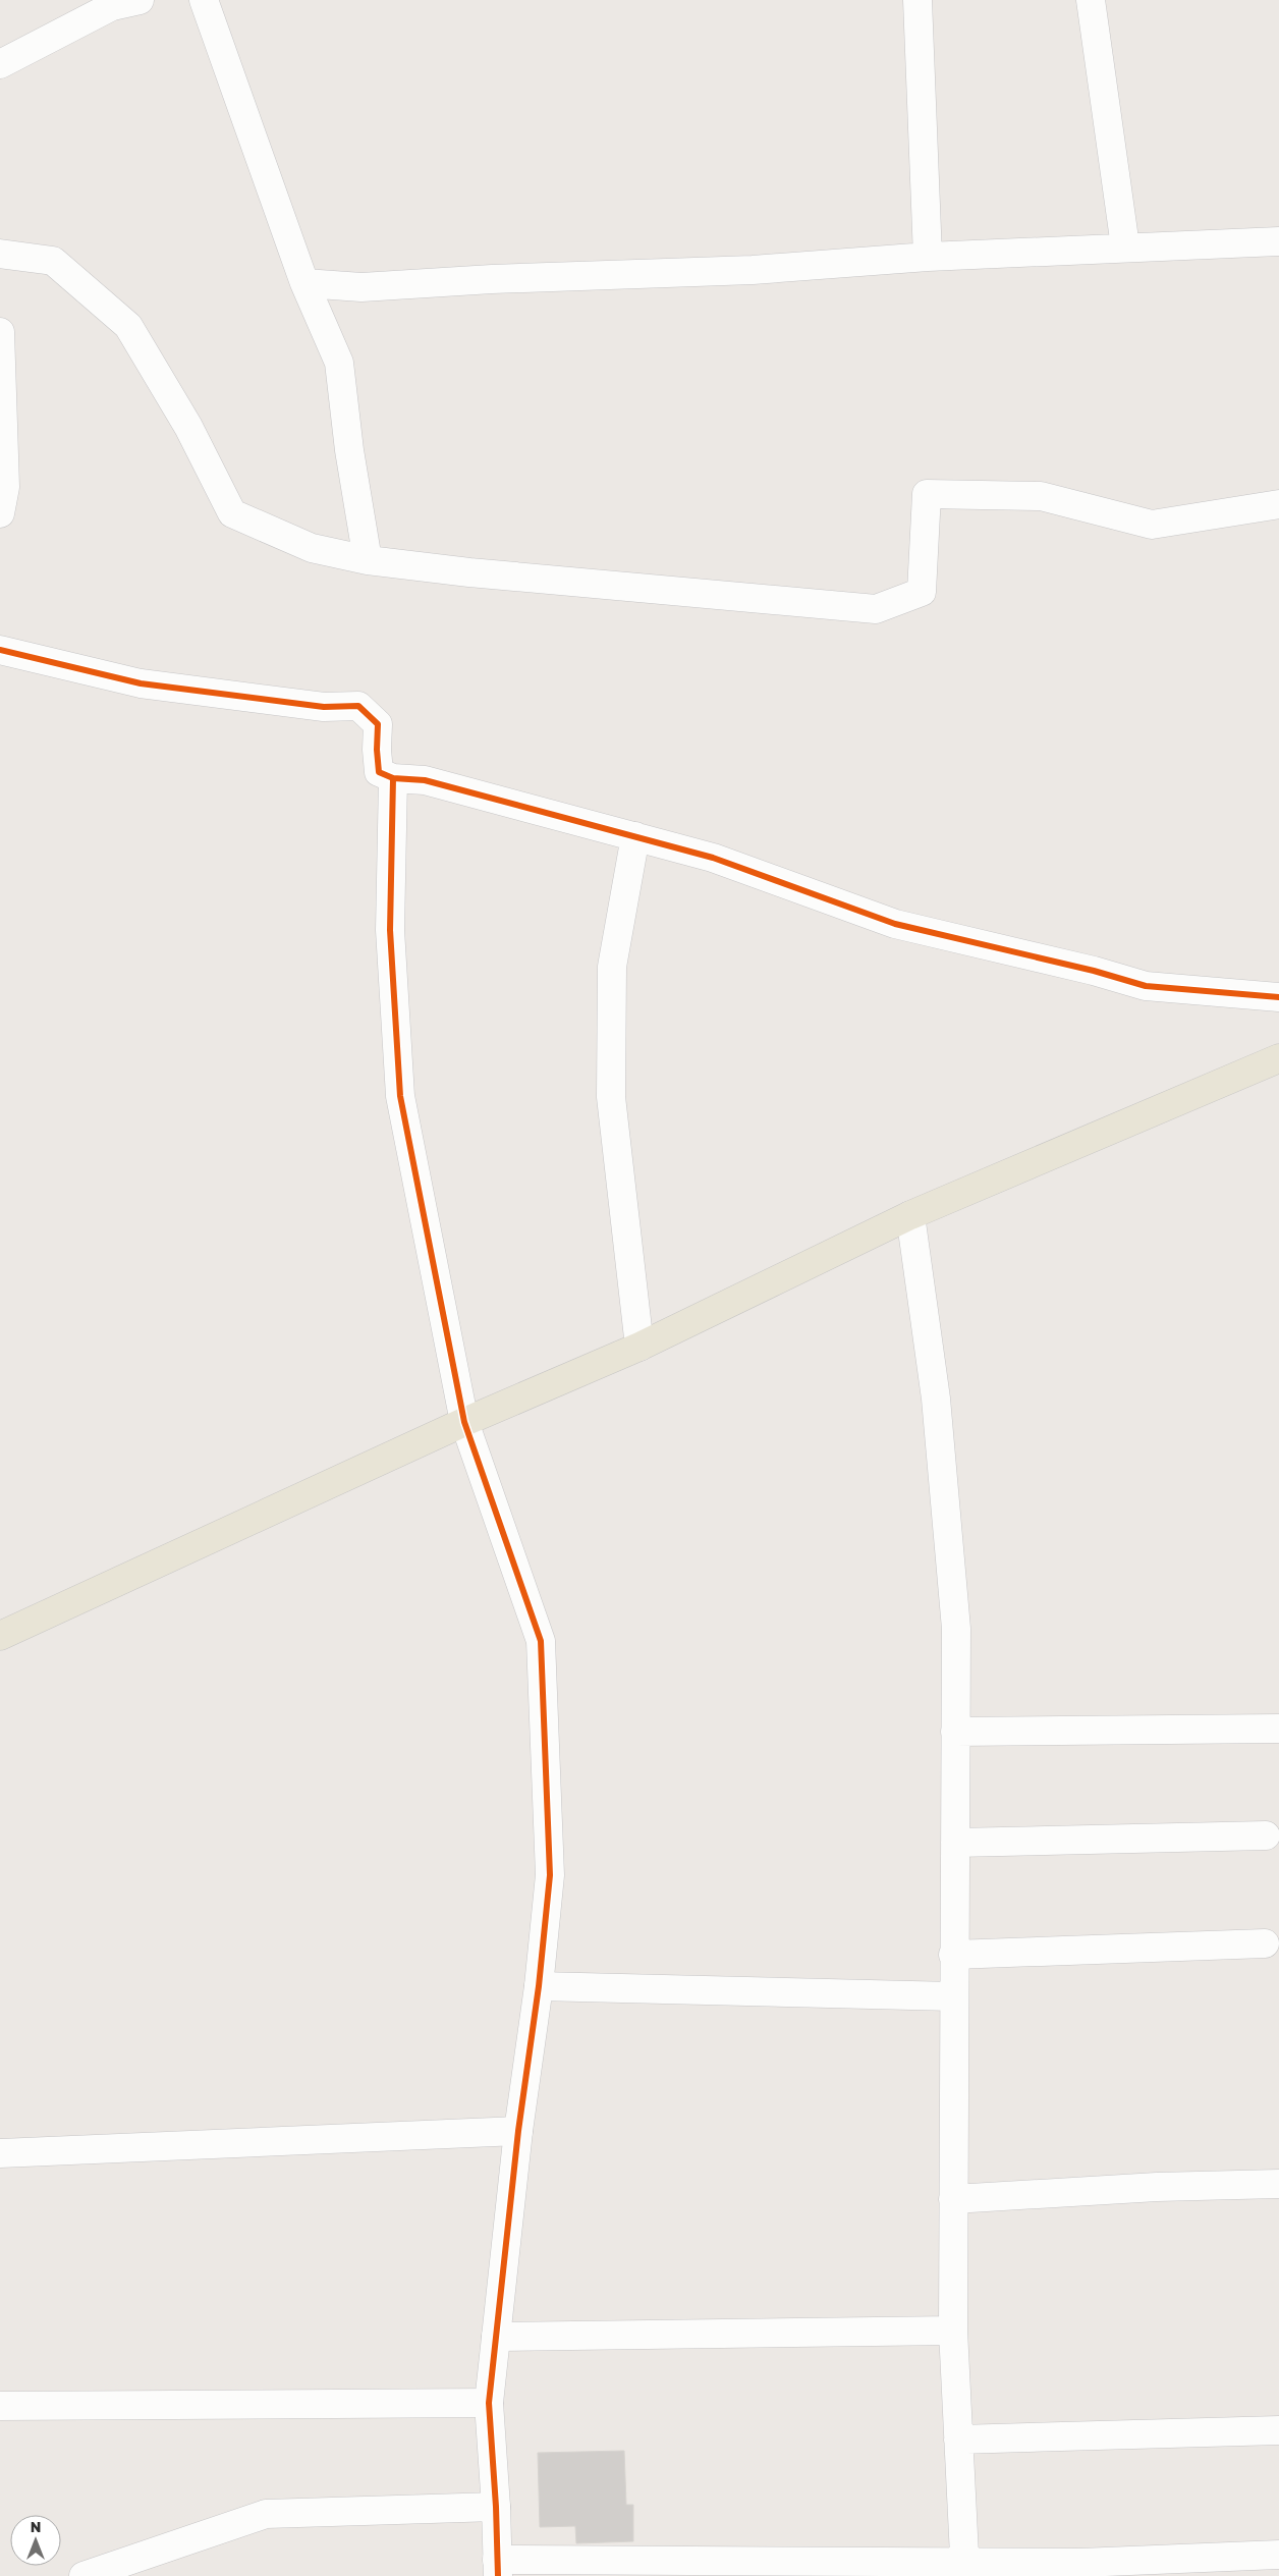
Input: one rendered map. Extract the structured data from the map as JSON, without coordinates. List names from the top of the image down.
{
  "north": "top"
}
